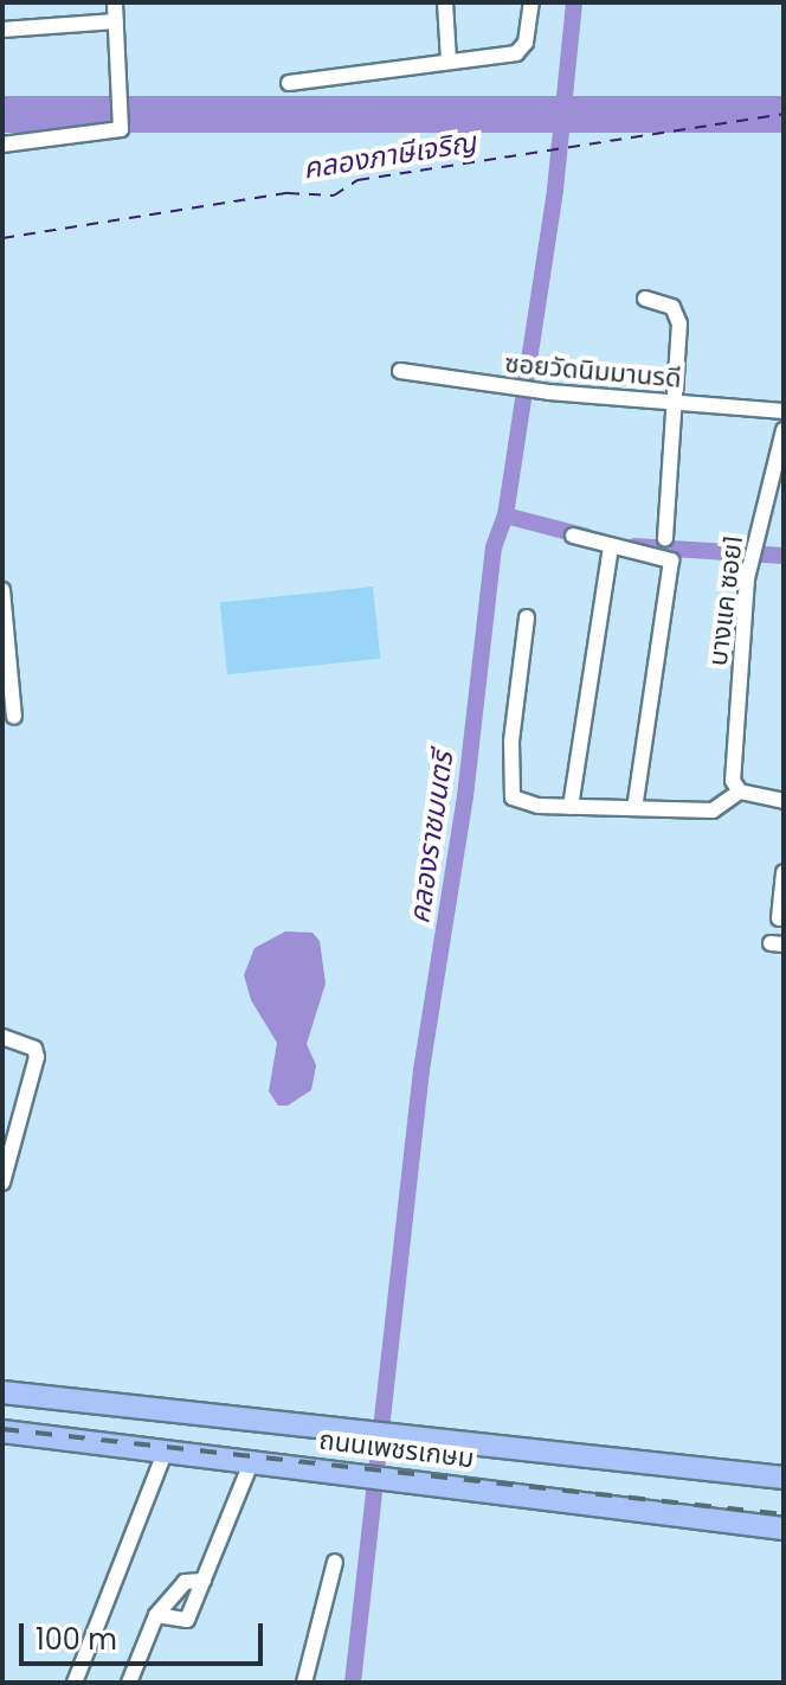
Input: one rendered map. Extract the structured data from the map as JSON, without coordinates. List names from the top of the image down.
{
  "streets": {
    "main road": ["ถนนเพชรเกษม"],
    "street": ["ซอยวัดนิมมานรดี", "บางแค ซอย1"]
  },
  "water": ["คลองภาษีเจริญ", "คลองราชมนตรี"],
  "scale_bar": "100 m"
}
